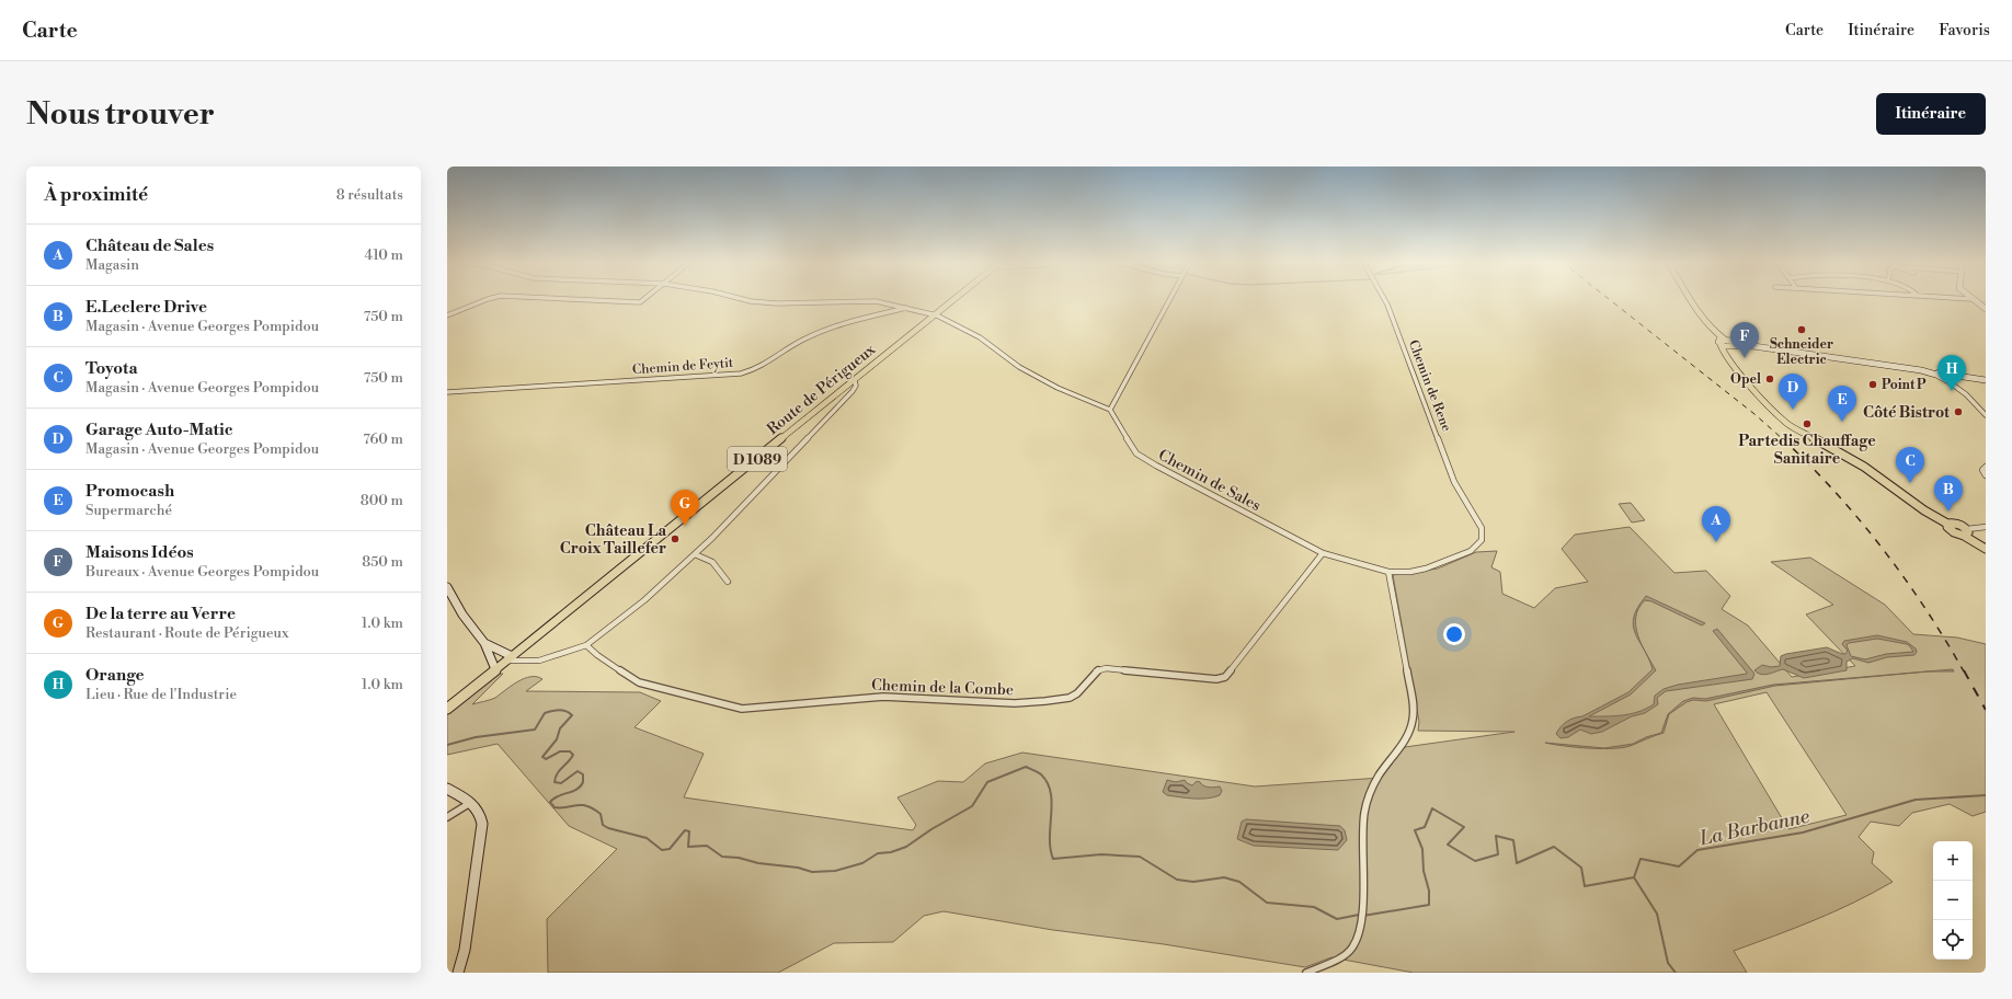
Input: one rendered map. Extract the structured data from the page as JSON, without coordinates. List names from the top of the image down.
{
  "streets": {
    "main road": ["Route de Périgueux", "D 1089"],
    "street": [
      "Chemin de Feytit",
      "Chemin de Rene",
      "Chemin de Sales",
      "Chemin de la Combe"
    ]
  },
  "crossings": [
    ["Chemin de Rene", "Chemin de Sales"],
    ["Route de Périgueux", "D 1089"],
    ["Chemin de Sales", "Chemin de la Combe"]
  ],
  "water": ["La Barbanne"],
  "places": [
    "Schneider Electric",
    "Opel",
    "Point P",
    "Côté Bistrot",
    "Partedis Chauffage Sanitaire",
    "Château La Croix Taillefer"
  ],
  "page": {
    "header": "Carte",
    "nav": ["Carte", "Itinéraire", "Favoris"],
    "buttons": "Itinéraire",
    "title": "Nous trouver",
    "heading": ["À proximité", "8 résultats"],
    "list": [
      {
        "mark": "A",
        "name": "Château de Sales",
        "note": "Magasin",
        "value": "410 m"
      },
      {
        "mark": "B",
        "name": "E.Leclerc Drive",
        "note": "Magasin · Avenue Georges Pompidou",
        "value": "750 m"
      },
      {
        "mark": "C",
        "name": "Toyota",
        "note": "Magasin · Avenue Georges Pompidou",
        "value": "750 m"
      },
      {
        "mark": "D",
        "name": "Garage Auto-Matic",
        "note": "Magasin · Avenue Georges Pompidou",
        "value": "760 m"
      },
      {
        "mark": "E",
        "name": "Promocash",
        "note": "Supermarché",
        "value": "800 m"
      },
      {
        "mark": "F",
        "name": "Maisons Idéos",
        "note": "Bureaux · Avenue Georges Pompidou",
        "value": "850 m"
      },
      {
        "mark": "G",
        "name": "De la terre au Verre",
        "note": "Restaurant · Route de Périgueux",
        "value": "1.0 km"
      },
      {
        "mark": "H",
        "name": "Orange",
        "note": "Lieu · Rue de l'Industrie",
        "value": "1.0 km"
      }
    ],
    "pins": [
      "F",
      "H",
      "D",
      "E",
      "C",
      "B",
      "G",
      "A"
    ],
    "map_buttons": ["+", "−"]
  }
}
